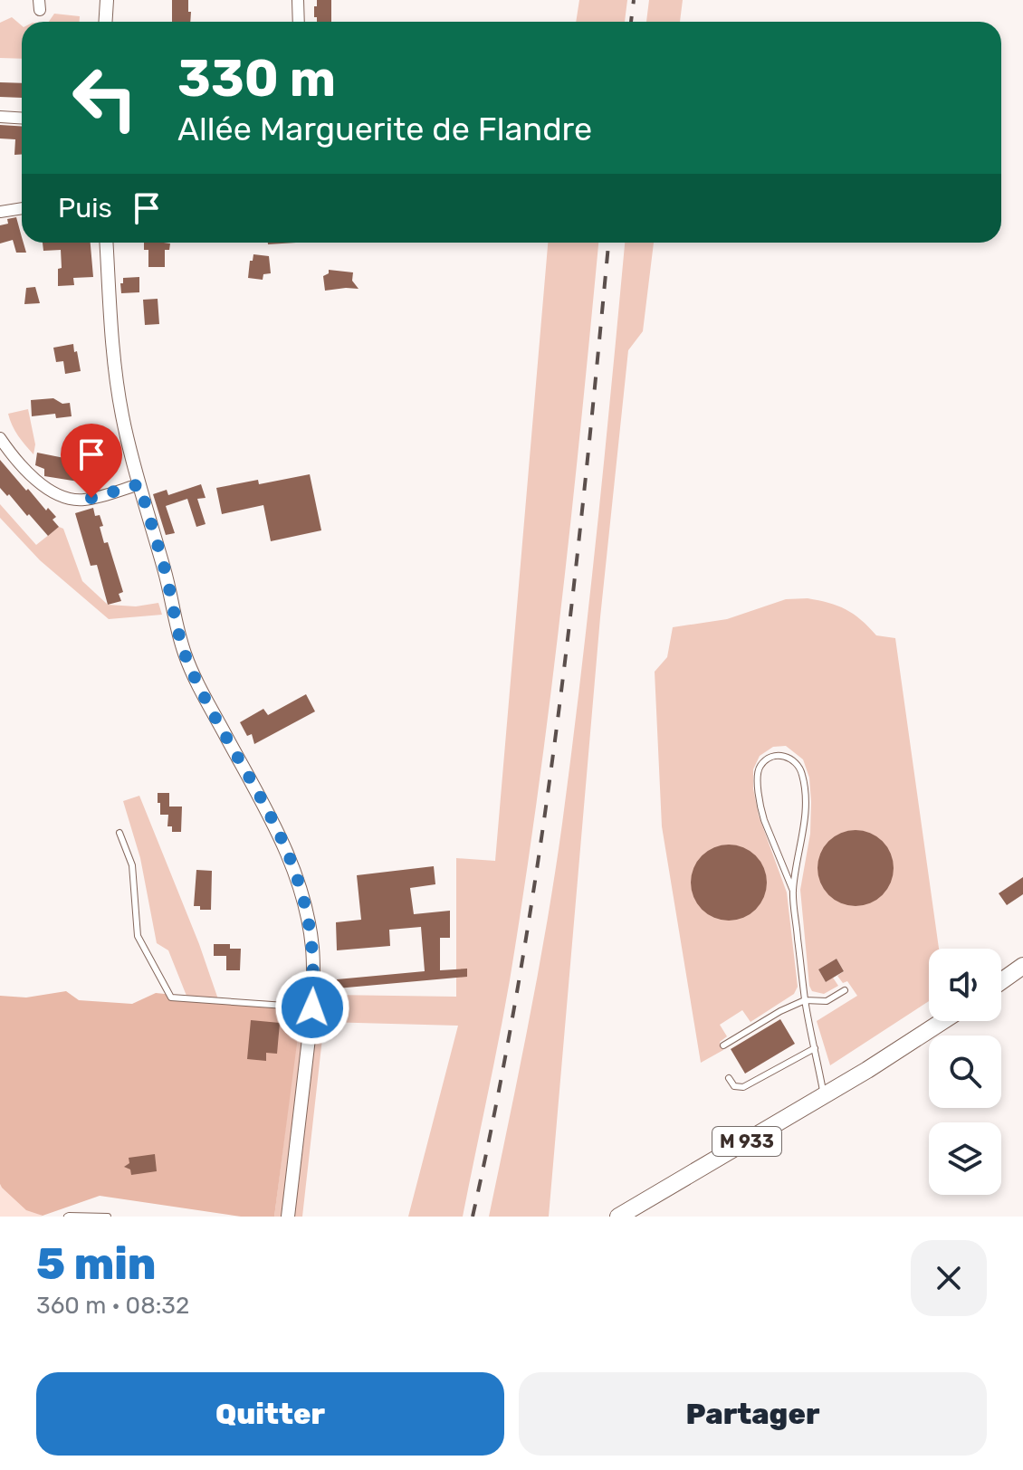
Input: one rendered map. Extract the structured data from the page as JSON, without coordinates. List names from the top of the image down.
{
  "streets": {
    "main road": ["M 933"]
  },
  "page": {
    "turn": ["330 m", "Allée Marguerite de Flandre"],
    "then": "Puis",
    "heading": ["5 min", "360 m · 08:32"],
    "buttons": ["Quitter", "Partager"]
  }
}
